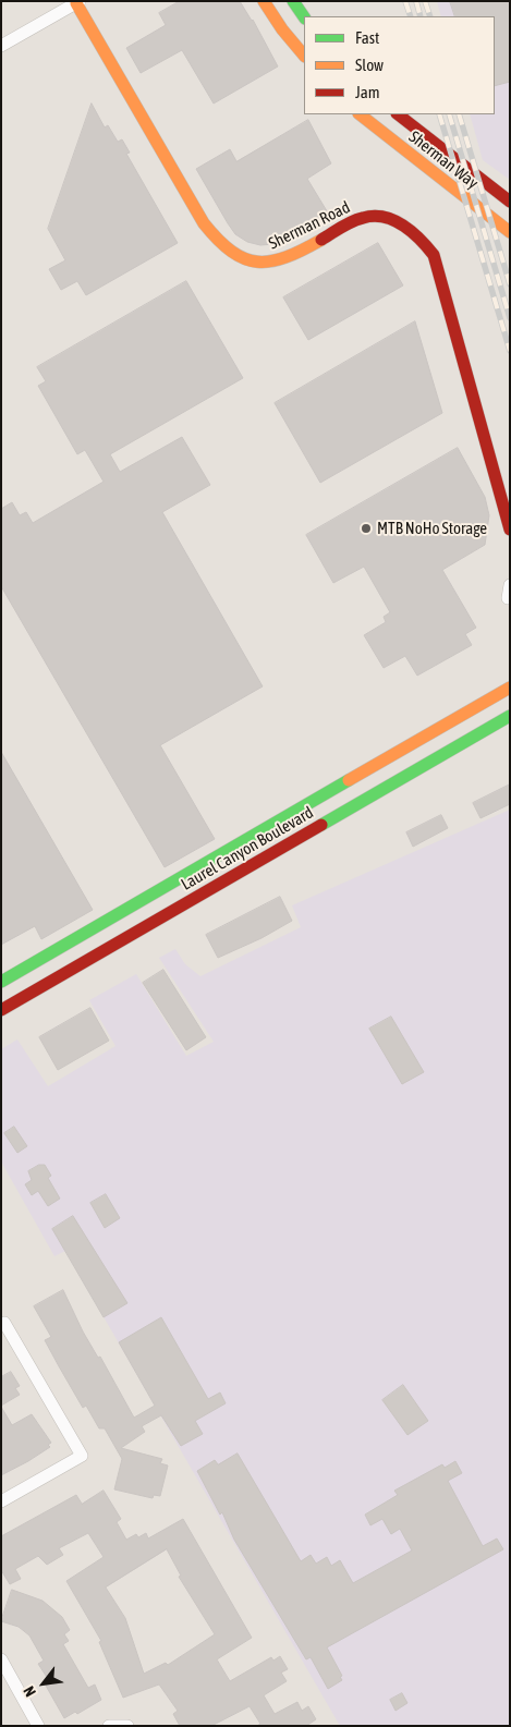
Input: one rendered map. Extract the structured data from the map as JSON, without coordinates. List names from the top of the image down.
{
  "streets": {
    "main road": ["Sherman Way", "Sherman Road", "Laurel Canyon Boulevard"]
  },
  "places": ["MTB NoHo Storage"],
  "legend": ["Fast", "Slow", "Jam"],
  "north": "bottom left"
}
